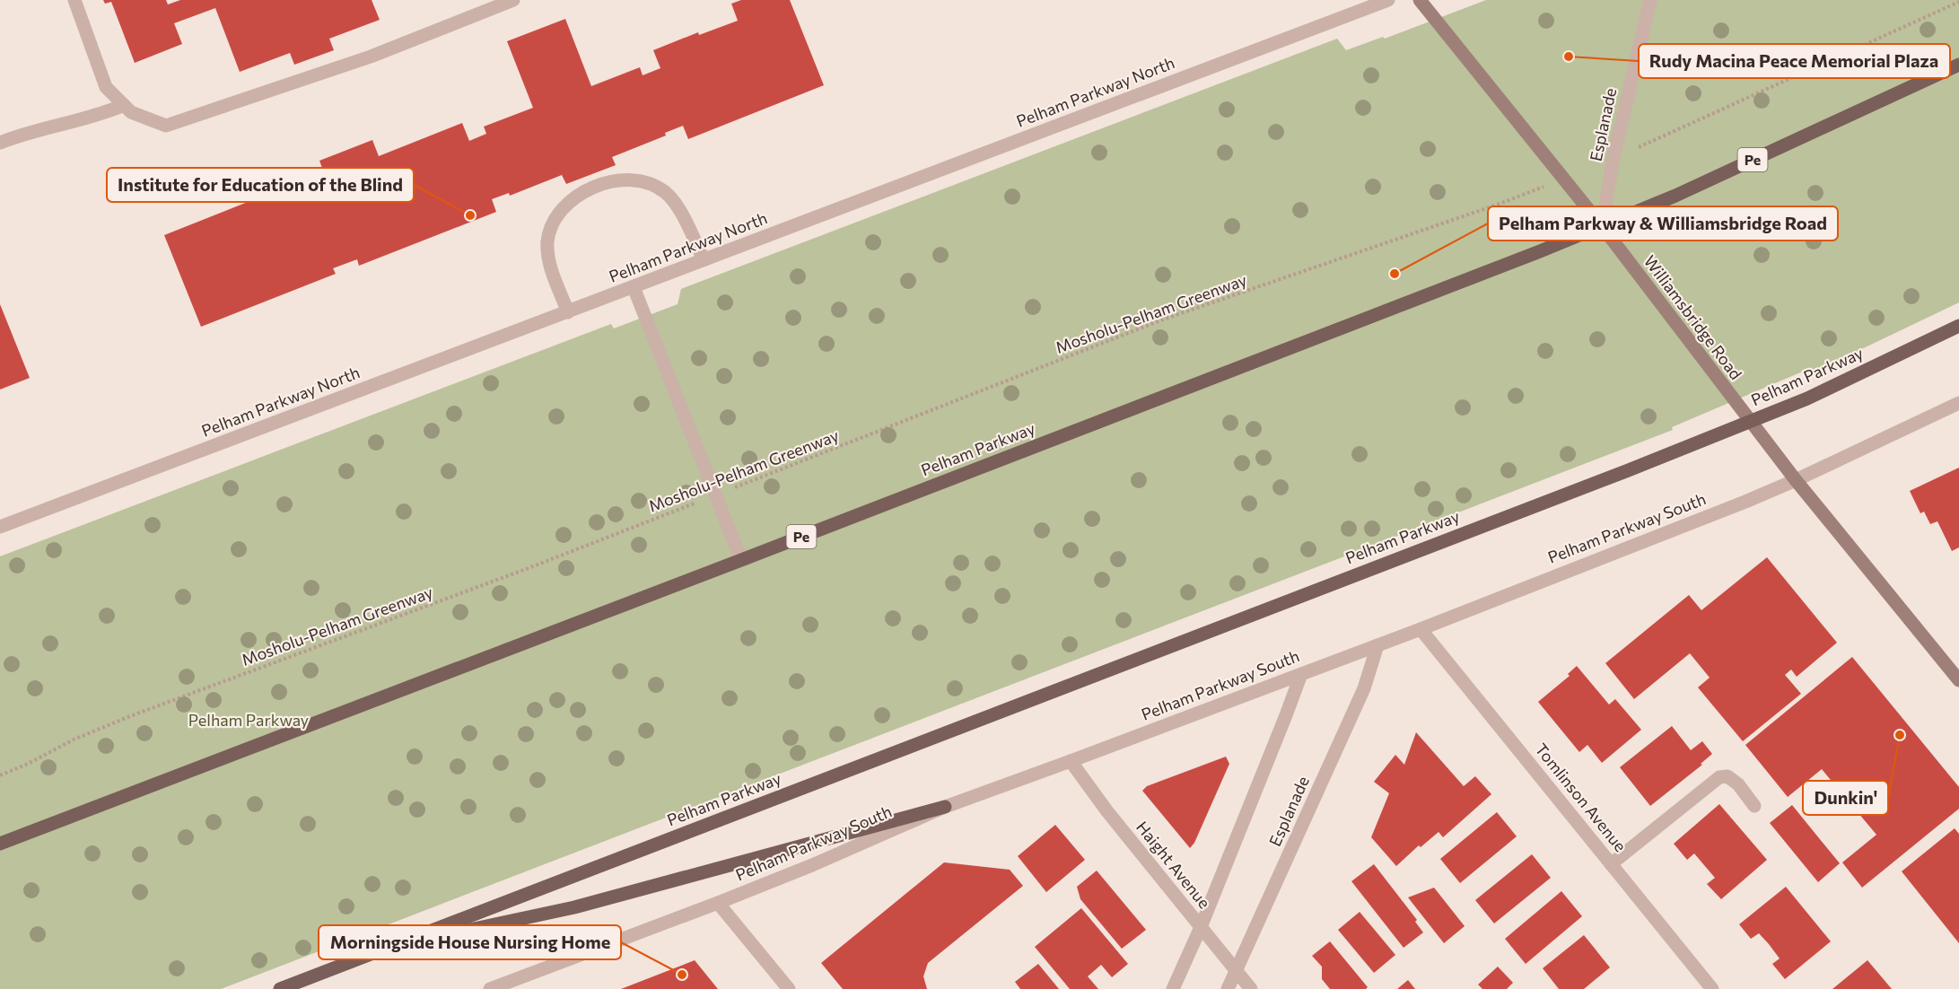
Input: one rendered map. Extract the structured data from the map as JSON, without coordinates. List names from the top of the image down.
{
  "streets": {
    "main road": ["Pe", "Williamsbridge Road", "Pelham Parkway"],
    "street": [
      "Pelham Parkway North",
      "Esplanade",
      "Pelham Parkway South",
      "Tomlinson Avenue",
      "Haight Avenue"
    ],
    "path": ["Mosholu-Pelham Greenway"]
  },
  "crossings": [
    ["Esplanade", "Williamsbridge Road"],
    ["Esplanade", "Pelham Parkway"],
    ["Esplanade", "Pelham Parkway South"],
    ["Esplanade", "Haight Avenue"],
    ["Williamsbridge Road", "Pelham Parkway"],
    ["Williamsbridge Road", "Pelham Parkway South"],
    ["Pelham Parkway South", "Tomlinson Avenue"],
    ["Pelham Parkway South", "Haight Avenue"]
  ],
  "parks": ["Pelham Parkway"],
  "places": [
    "Rudy Macina Peace Memorial Plaza",
    "Institute for Education of the Blind",
    "Pelham Parkway & Williamsbridge Road",
    "Dunkin'",
    "Morningside House Nursing Home"
  ]
}
